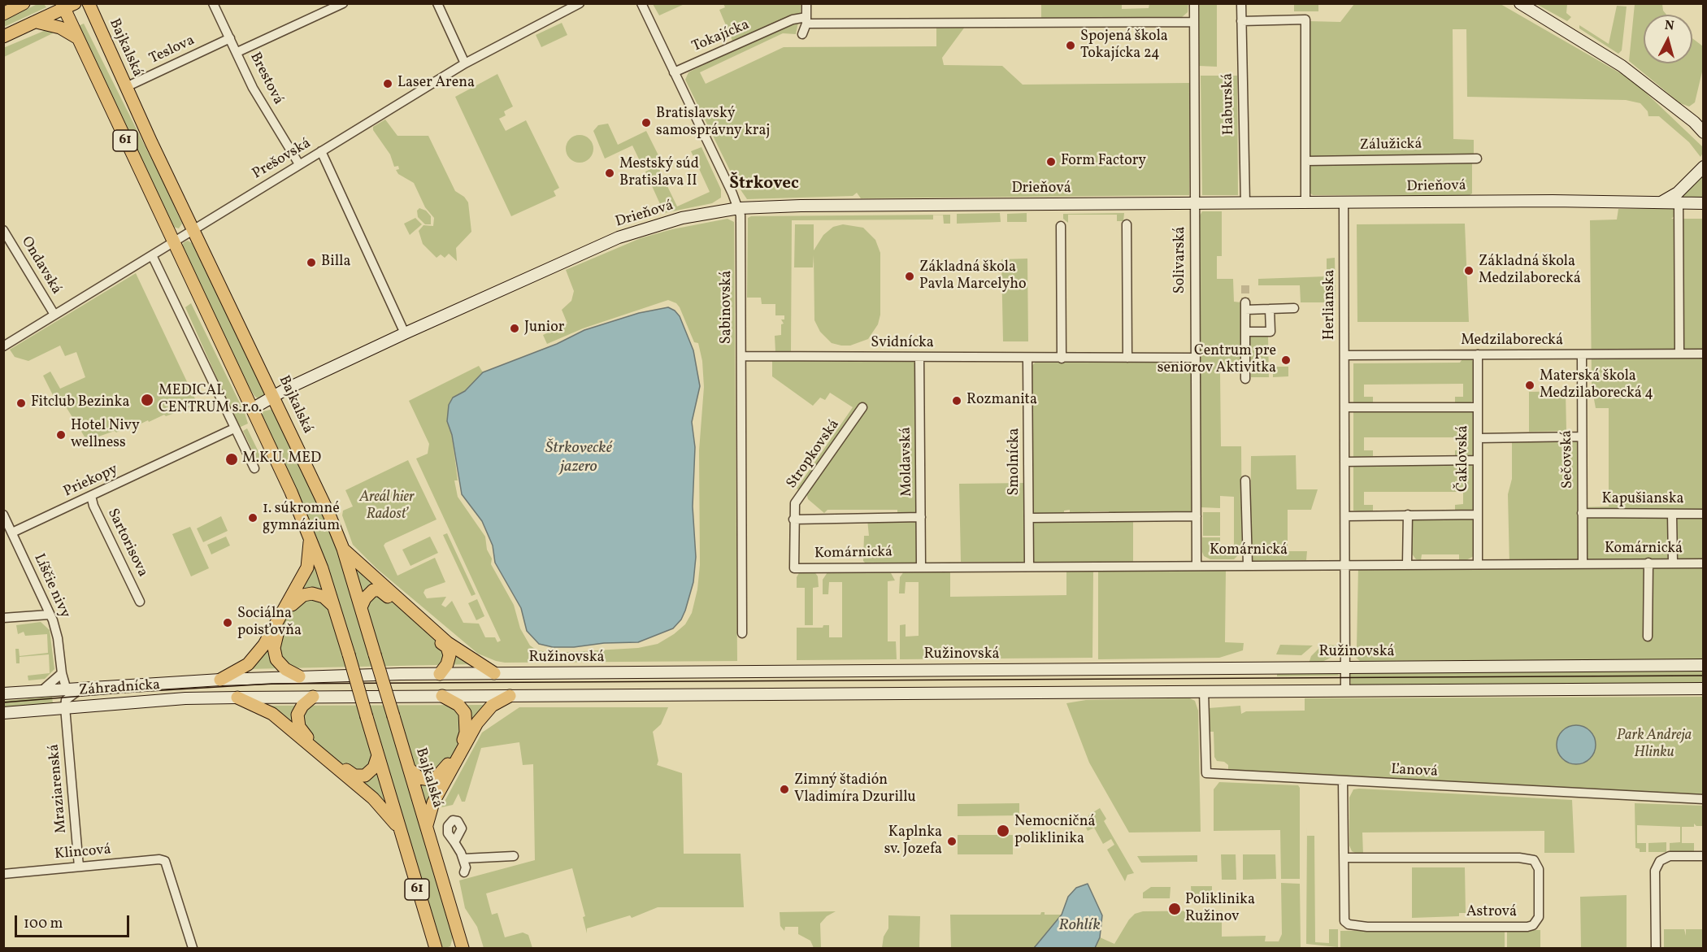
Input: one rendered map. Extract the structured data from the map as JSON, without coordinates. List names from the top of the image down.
{
  "streets": {
    "main road": ["Bajkalská", "61"],
    "street": [
      "Tokajícka",
      "Teslova",
      "Brestová",
      "Haburská",
      "Zálužická",
      "Prešovská",
      "Drieňová",
      "Solivarská",
      "Ondavská",
      "Herlianska",
      "Sabinovská",
      "Medzilaborecká",
      "Svidnícka",
      "Stropkovská",
      "Čaklovská",
      "Sečovská",
      "Moldavská",
      "Smolnícka",
      "Priekopy",
      "Kapušianska",
      "Sartorisova",
      "Komárnická",
      "Líščie nivy",
      "Ružinovská",
      "Záhradnícka",
      "Ľanová",
      "Mraziarenská",
      "Klincová",
      "Astrová"
    ]
  },
  "crossings": [
    ["Tokajícka", "Solivarská"],
    ["Tokajícka", "Sabinovská"],
    ["Bajkalská", "Teslova"],
    ["Bajkalská", "Prešovská"],
    ["Bajkalská", "Drieňová"],
    ["Teslova", "Brestová"],
    ["Brestová", "Prešovská"],
    ["Haburská", "Drieňová"],
    ["61", "Prešovská"],
    ["61", "Drieňová"],
    ["Prešovská", "Ondavská"],
    ["Drieňová", "Solivarská"],
    ["Drieňová", "Herlianska"],
    ["Drieňová", "Sabinovská"],
    ["Solivarská", "Svidnícka"],
    ["Solivarská", "Komárnická"],
    ["Herlianska", "Medzilaborecká"],
    ["Herlianska", "Komárnická"],
    ["Herlianska", "Ružinovská"],
    ["Sabinovská", "Svidnícka"],
    ["Medzilaborecká", "Čaklovská"],
    ["Medzilaborecká", "Sečovská"],
    ["Svidnícka", "Moldavská"],
    ["Svidnícka", "Smolnícka"],
    ["Stropkovská", "Komárnická"],
    ["Čaklovská", "Komárnická"],
    ["Sečovská", "Kapušianska"],
    ["Sečovská", "Komárnická"],
    ["Moldavská", "Komárnická"],
    ["Smolnícka", "Komárnická"],
    ["Priekopy", "Sartorisova"],
    ["Priekopy", "Líščie nivy"],
    ["Líščie nivy", "Záhradnícka"],
    ["Ružinovská", "Záhradnícka"],
    ["Záhradnícka", "Mraziarenská"],
    ["Ľanová", "Astrová"],
    ["Mraziarenská", "Klincová"]
  ],
  "districts": ["Štrkovec"],
  "water": ["Štrkovecké jazero", "Rohlík"],
  "parks": ["Areál hier Radosť", "Park Andreja Hlinku"],
  "places": [
    "Spojená škola Tokajícka 24",
    "Laser Arena",
    "Bratislavský samosprávny kraj",
    "Form Factory",
    "Mestský súd Bratislava II",
    "Billa",
    "Základná škola Medzilaborecká",
    "Základná škola Pavla Marcelyho",
    "Junior",
    "Centrum pre seniorov Aktivitka",
    "Materská škola Medzilaborecká 4",
    "MEDICAL CENTRUM s.r.o.",
    "Rozmanita",
    "Fitclub Bezinka",
    "Hotel Nivy wellness",
    "M.K.U. MED",
    "1. súkromné gymnázium",
    "Sociálna poisťovňa",
    "Zimný štadión Vladimíra Dzurillu",
    "Nemocničná poliklinika",
    "Kaplnka sv. Jozefa",
    "Poliklinika Ružinov"
  ],
  "scale_bar": "100 m",
  "north": "top"
}
